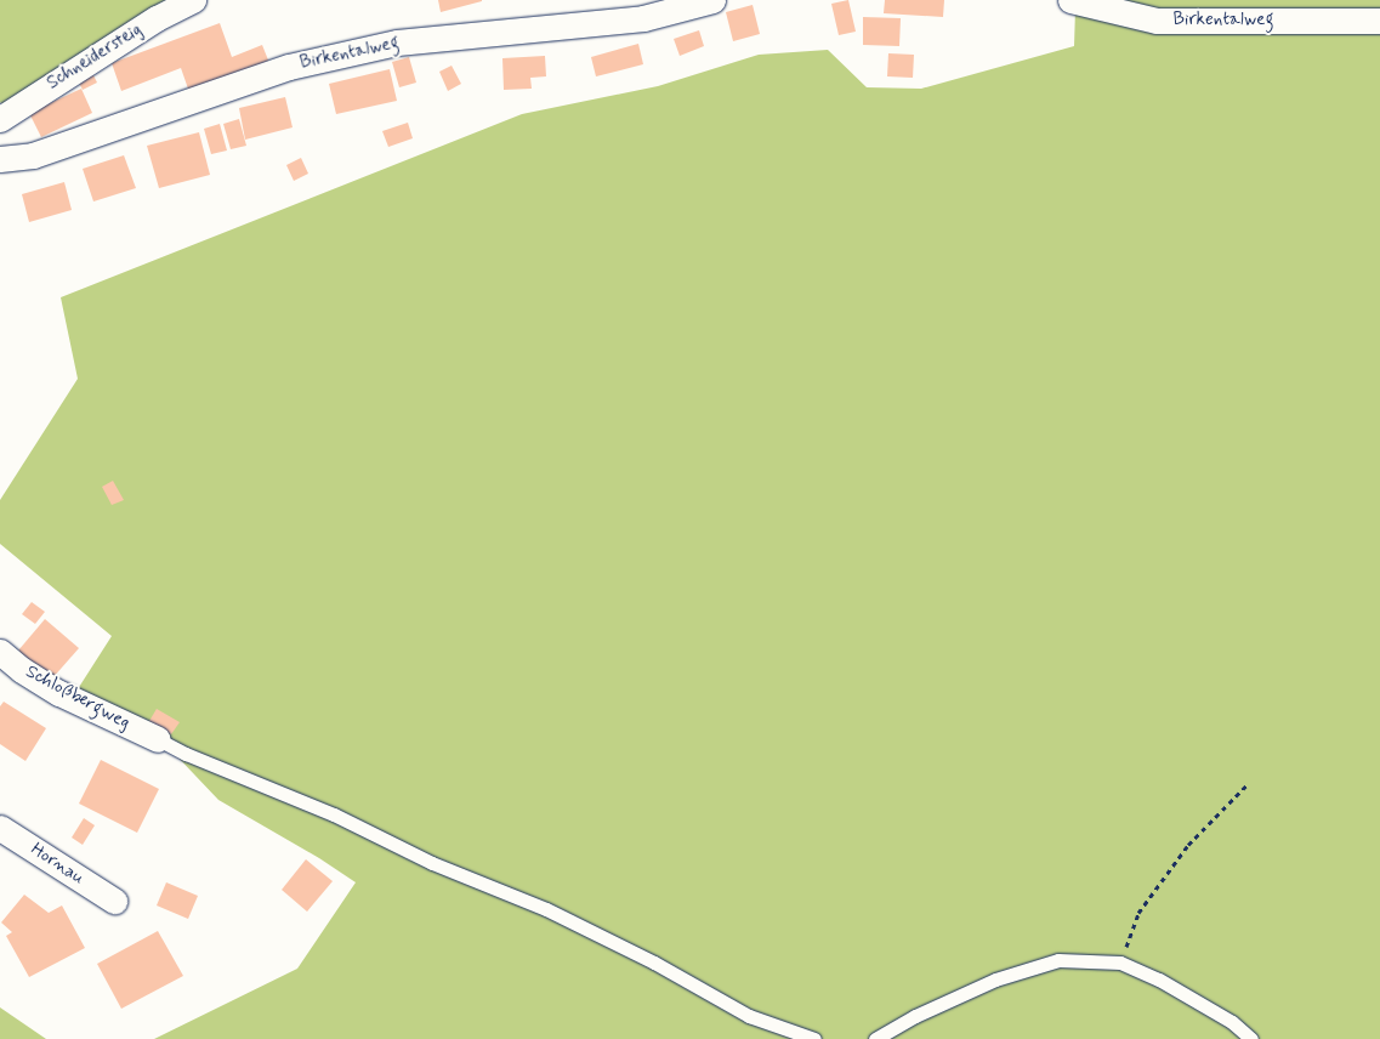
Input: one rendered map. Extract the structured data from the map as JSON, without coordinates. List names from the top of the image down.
{
  "streets": {
    "street": [
      "Birkentalweg",
      "Schneidersteig",
      "Schloßbergweg",
      "Hornau"
    ]
  }
}
